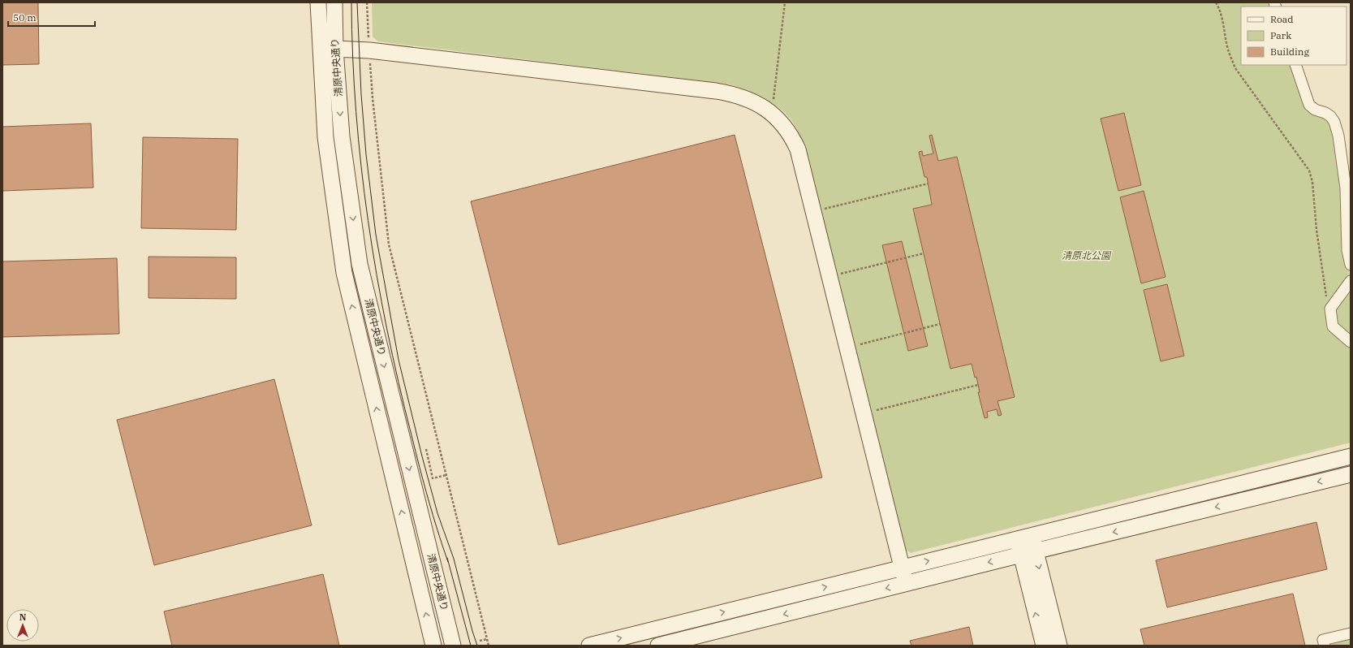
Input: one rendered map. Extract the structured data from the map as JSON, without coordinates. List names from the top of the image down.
{
  "streets": {
    "street": ["清原中央通り"]
  },
  "parks": ["清原北公園"],
  "legend": ["Road", "Park", "Building"],
  "scale_bar": "50 m",
  "north": "top"
}
